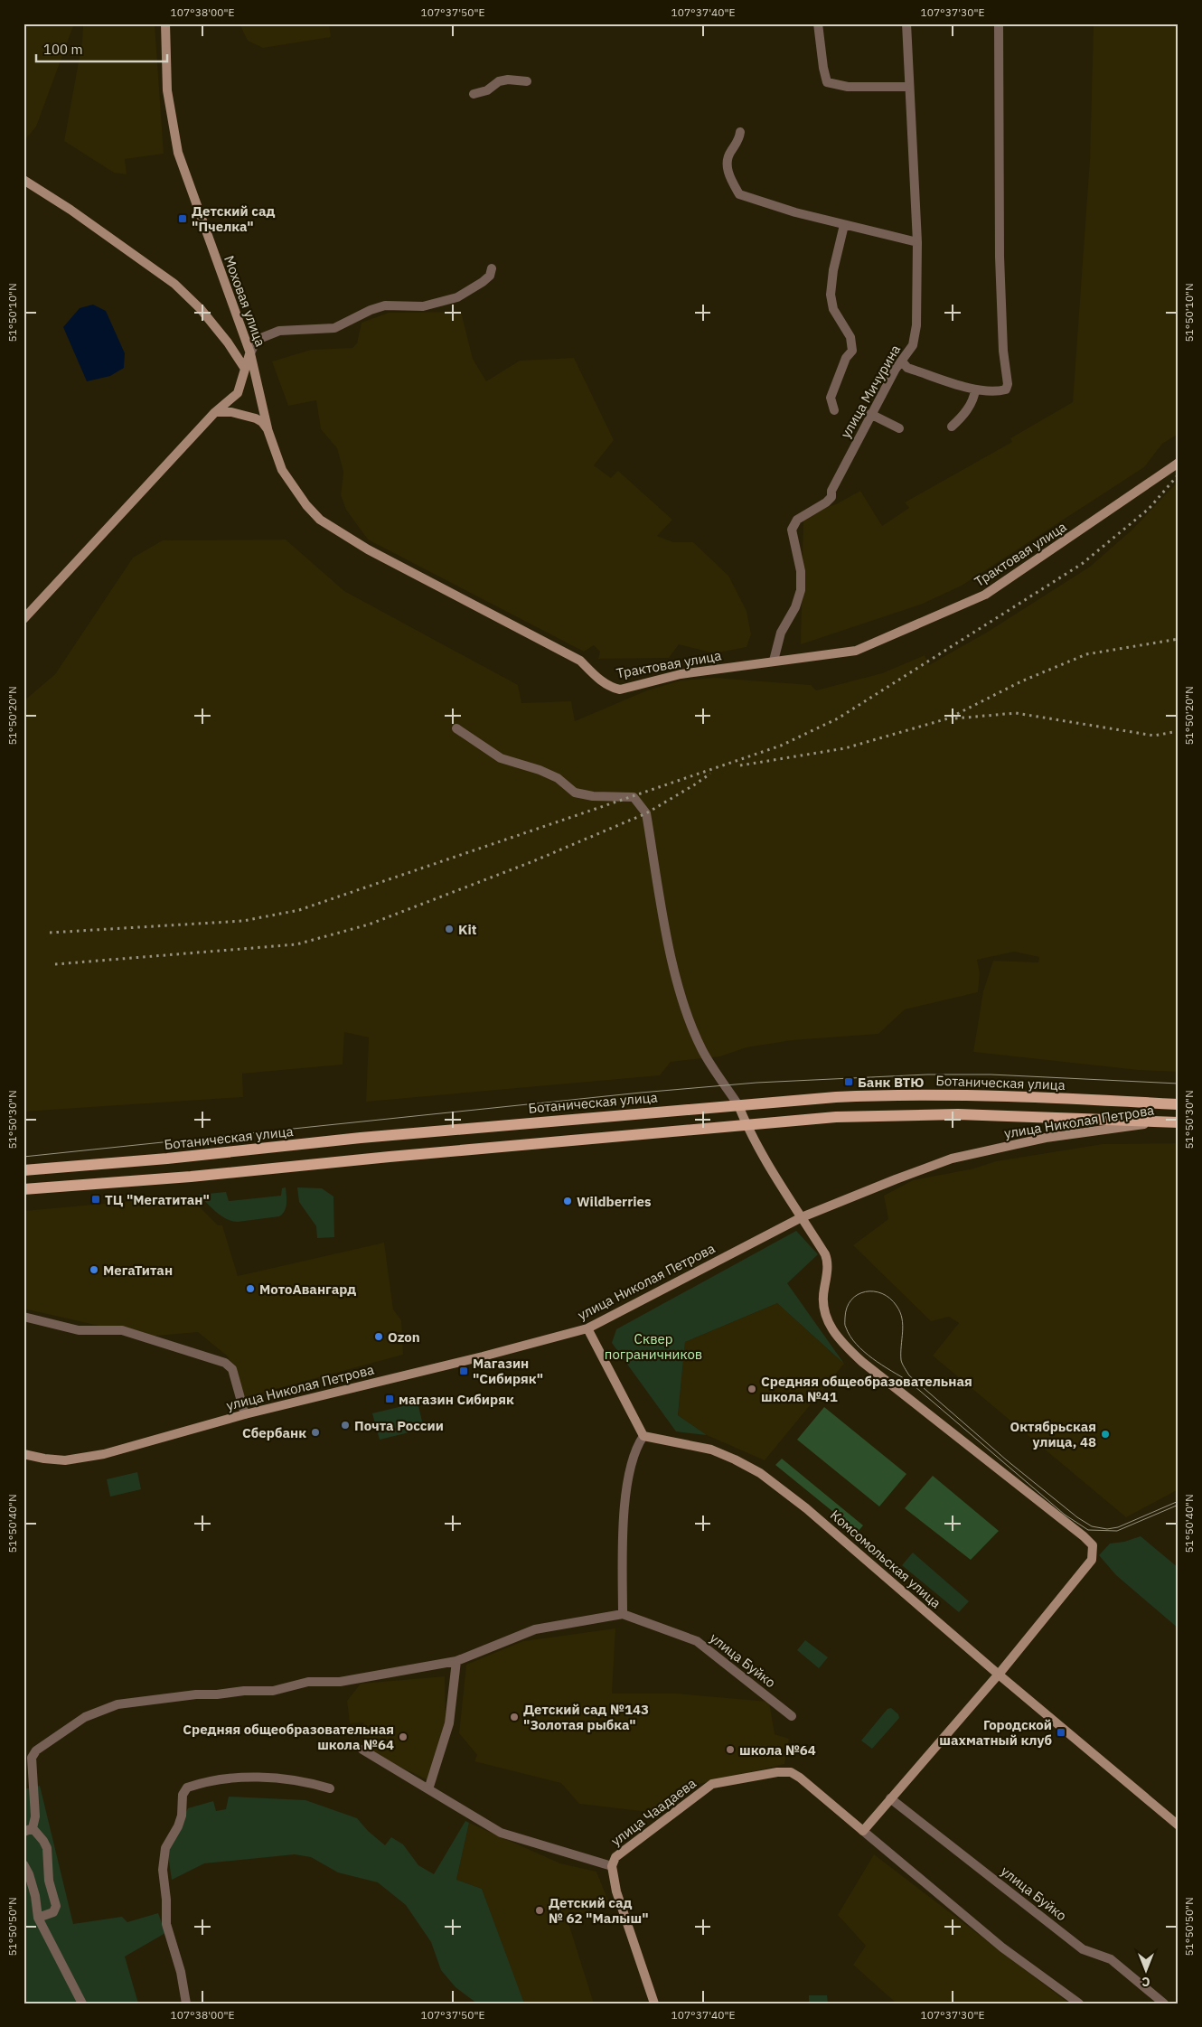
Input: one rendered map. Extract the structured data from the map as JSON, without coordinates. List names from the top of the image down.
{
  "streets": {
    "main road": ["Ботаническая улица"],
    "street": [
      "Моховая улица",
      "улица Мичурина",
      "Трактовая улица",
      "улица Николая Петрова",
      "Комсомольская улица",
      "улица Буйко",
      "улица Чаадаева"
    ]
  },
  "crossings": [
    ["Моховая улица", "Трактовая улица"],
    ["улица Мичурина", "Трактовая улица"]
  ],
  "parks": ["Сквер пограничников"],
  "places": {
    "transit": [
      "Детский сад \"Пчелка\"",
      "Банк ВТЮ",
      "ТЦ \"Мегатитан\"",
      "Магазин \"Сибиряк\"",
      "магазин Сибиряк",
      "Городской шахматный клуб"
    ],
    "other": [
      "Kit",
      "Wildberries",
      "МегаТитан",
      "МотоАвангард",
      "Ozon",
      "Средняя общеобразовательная школа №41",
      "Почта России",
      "Сбербанк",
      "Октябрьская улица, 48",
      "Детский сад №143 \"Золотая рыбка\"",
      "Средняя общеобразовательная школа №64",
      "школа №64",
      "Детский сад № 62 \"Малыш\""
    ]
  },
  "scale_bar": "100 m",
  "north": "bottom",
  "coordinates": [
    "107°38'00\"E",
    "107°37'50\"E",
    "107°37'40\"E",
    "107°37'30\"E",
    "51°50'10\"N",
    "51°50'20\"N",
    "51°50'30\"N",
    "51°50'40\"N",
    "51°50'50\"N"
  ]
}
